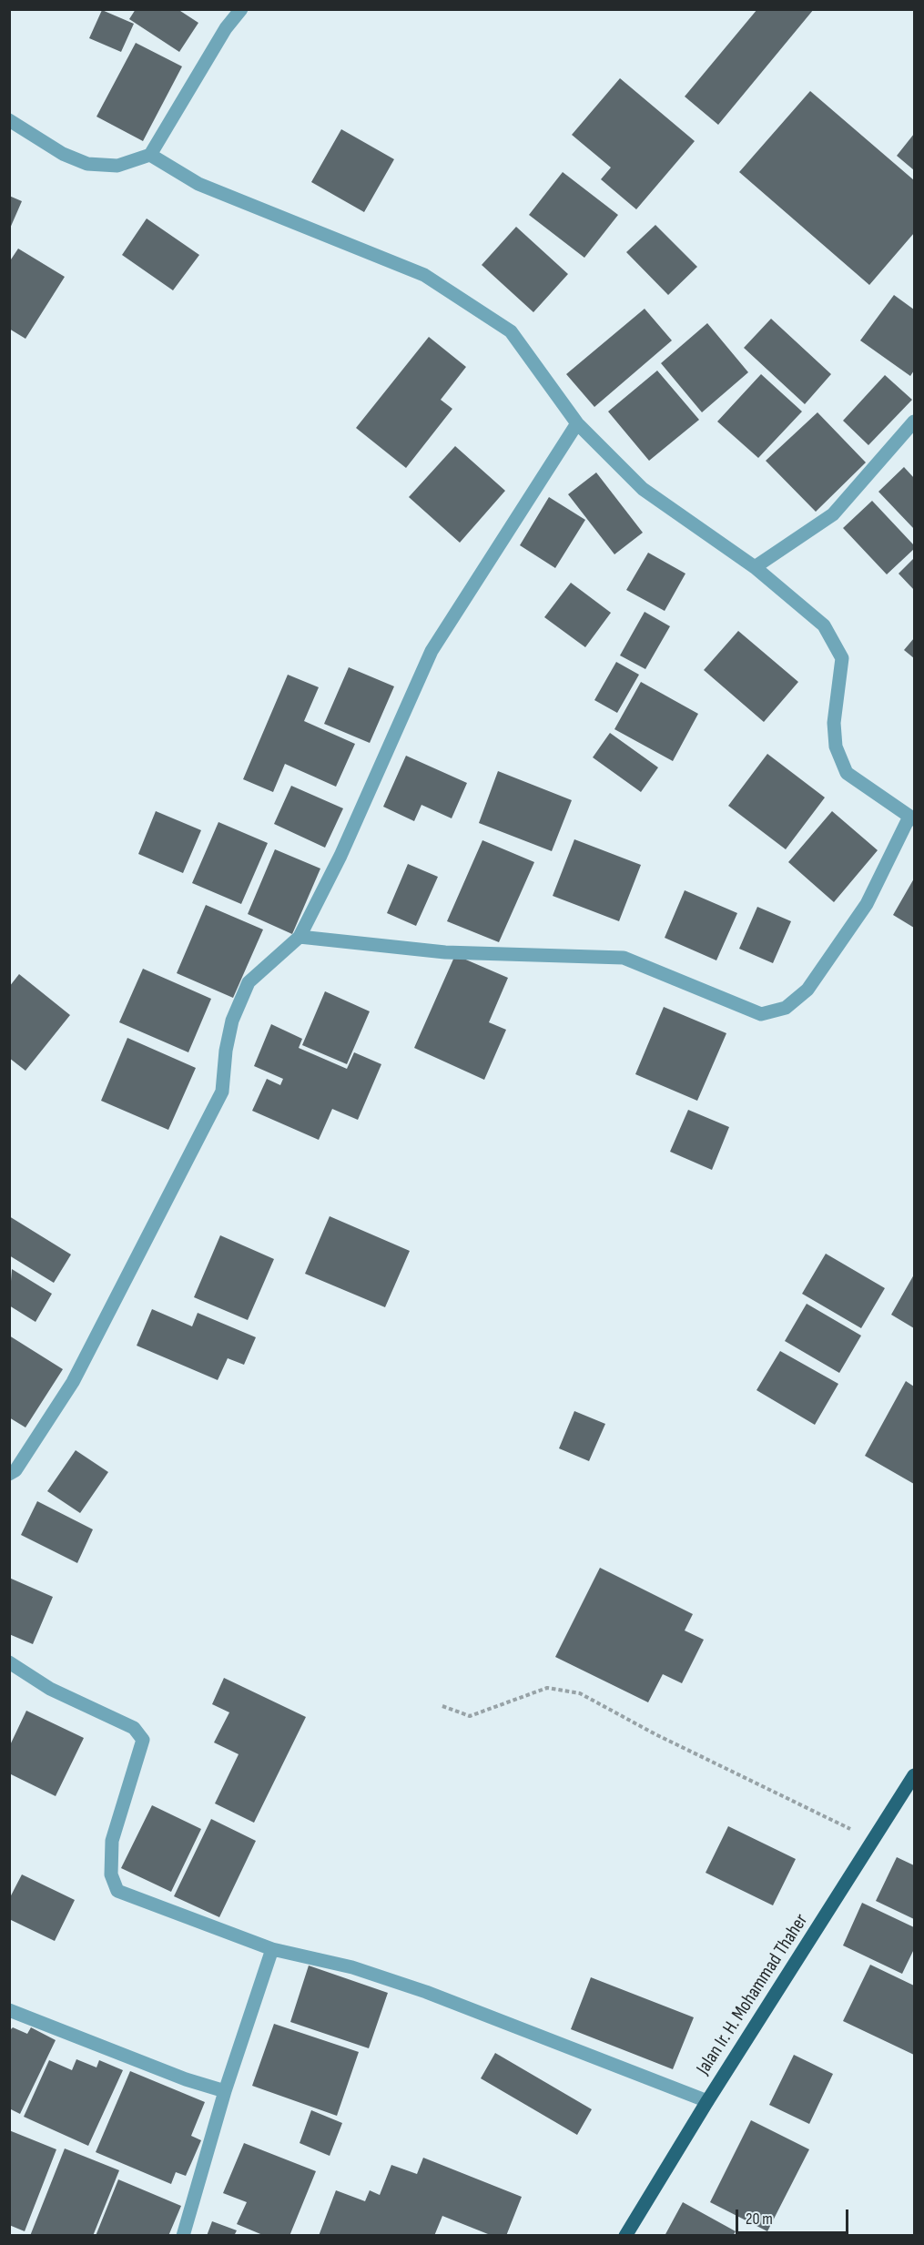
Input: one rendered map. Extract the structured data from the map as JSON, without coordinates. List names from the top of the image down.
{
  "streets": {
    "main road": ["Jalan Ir. H. Mohammad Thaher"]
  },
  "scale_bar": "20 m"
}
